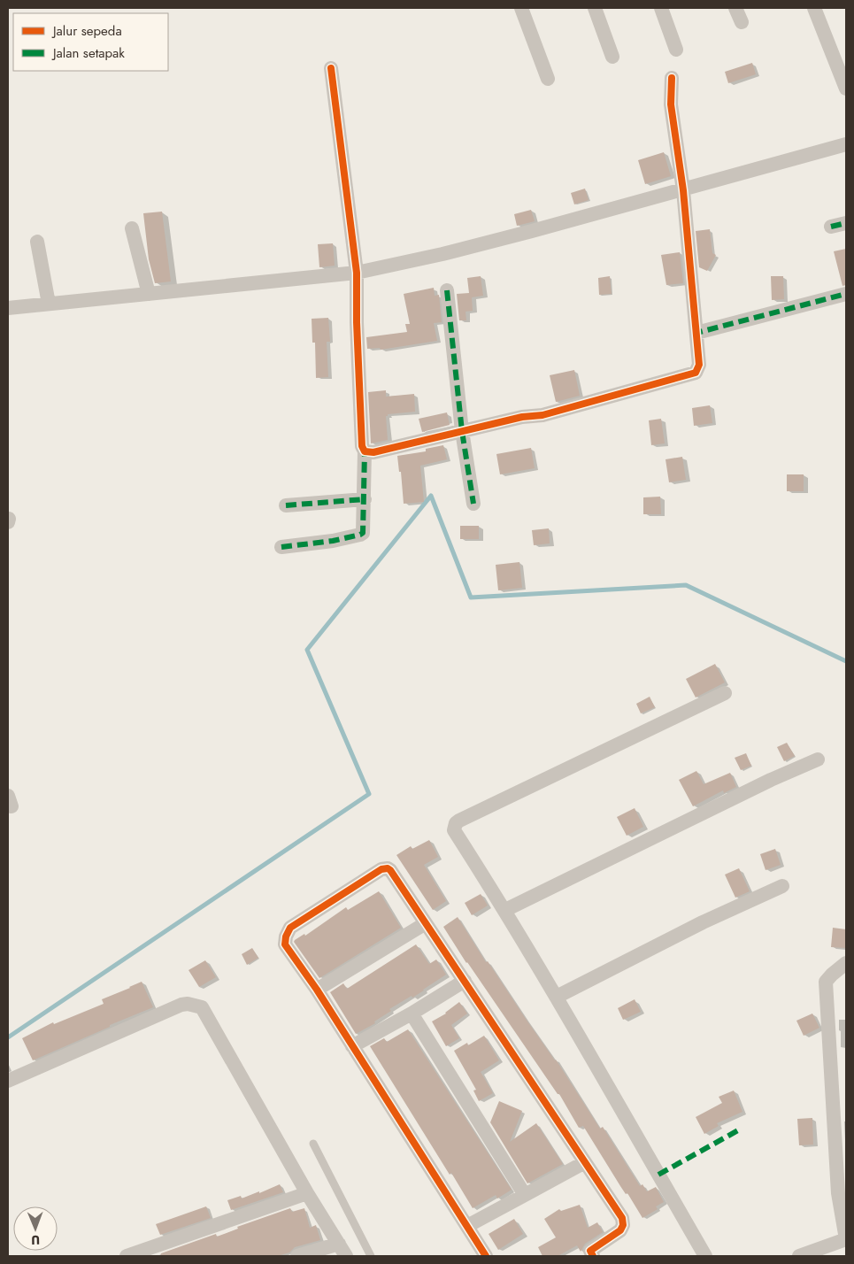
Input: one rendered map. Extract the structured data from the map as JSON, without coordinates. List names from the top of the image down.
{
  "legend": ["Jalur sepeda", "Jalan setapak"],
  "north": "bottom"
}
